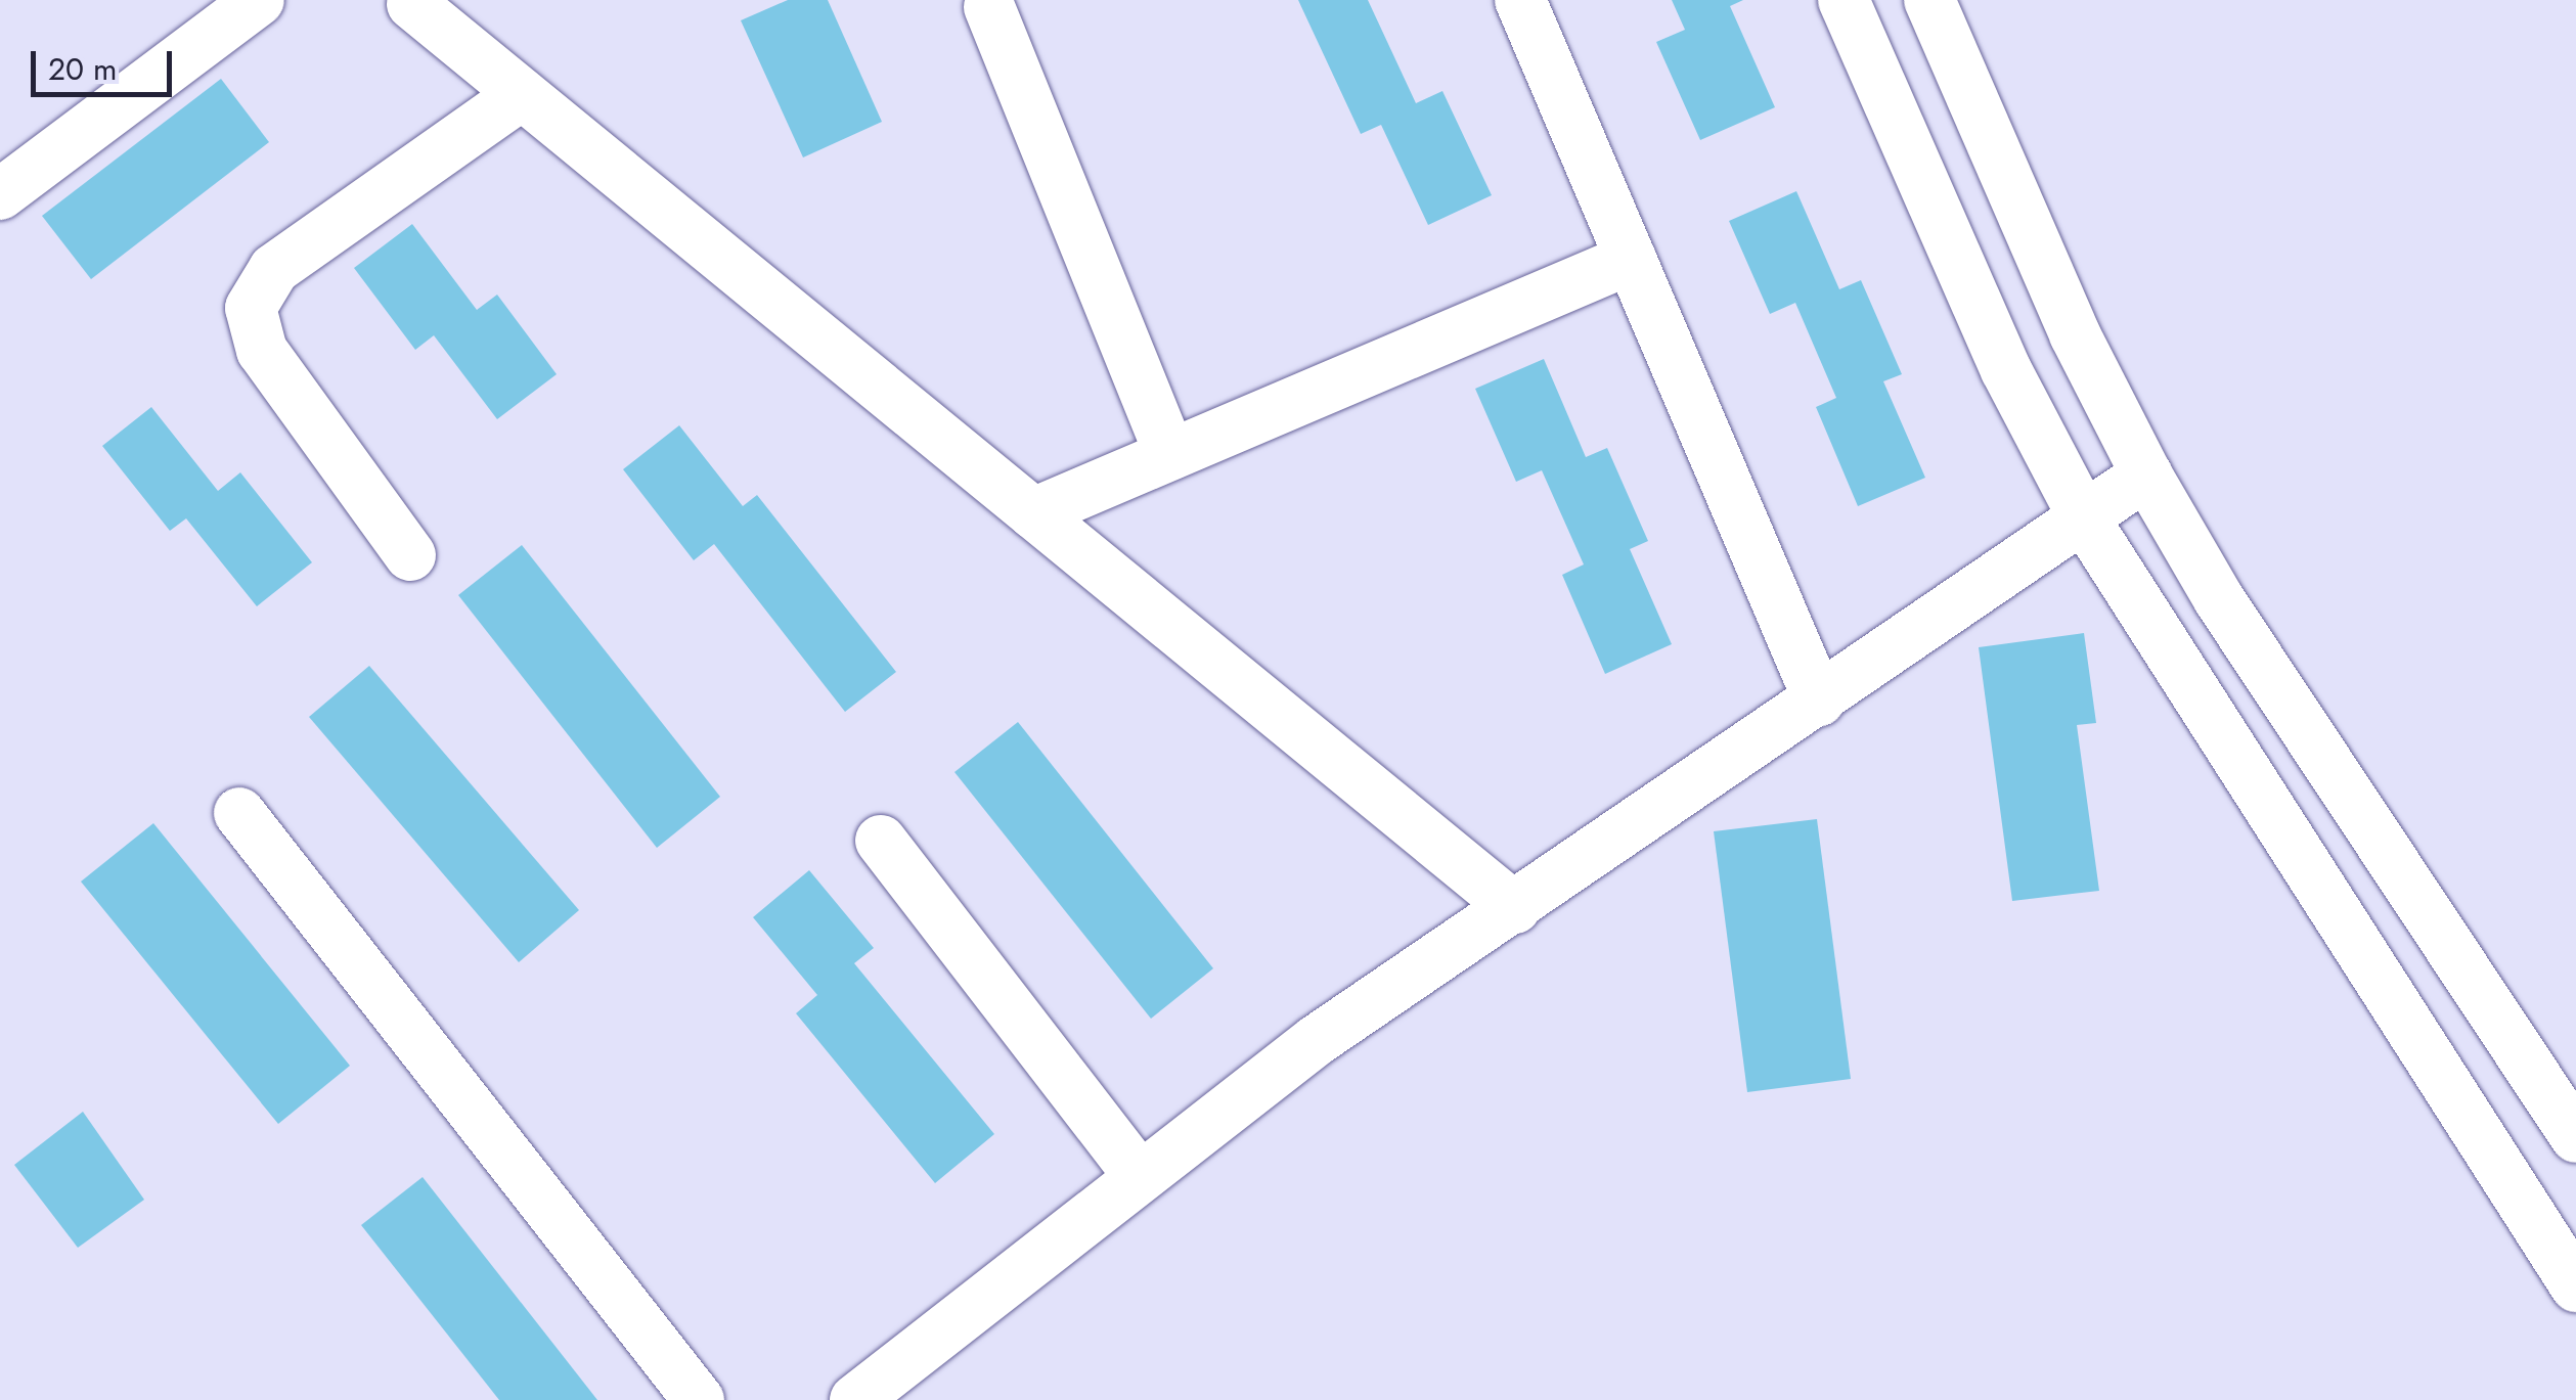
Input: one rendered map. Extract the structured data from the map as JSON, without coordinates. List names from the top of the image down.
{
  "scale_bar": "20 m"
}
